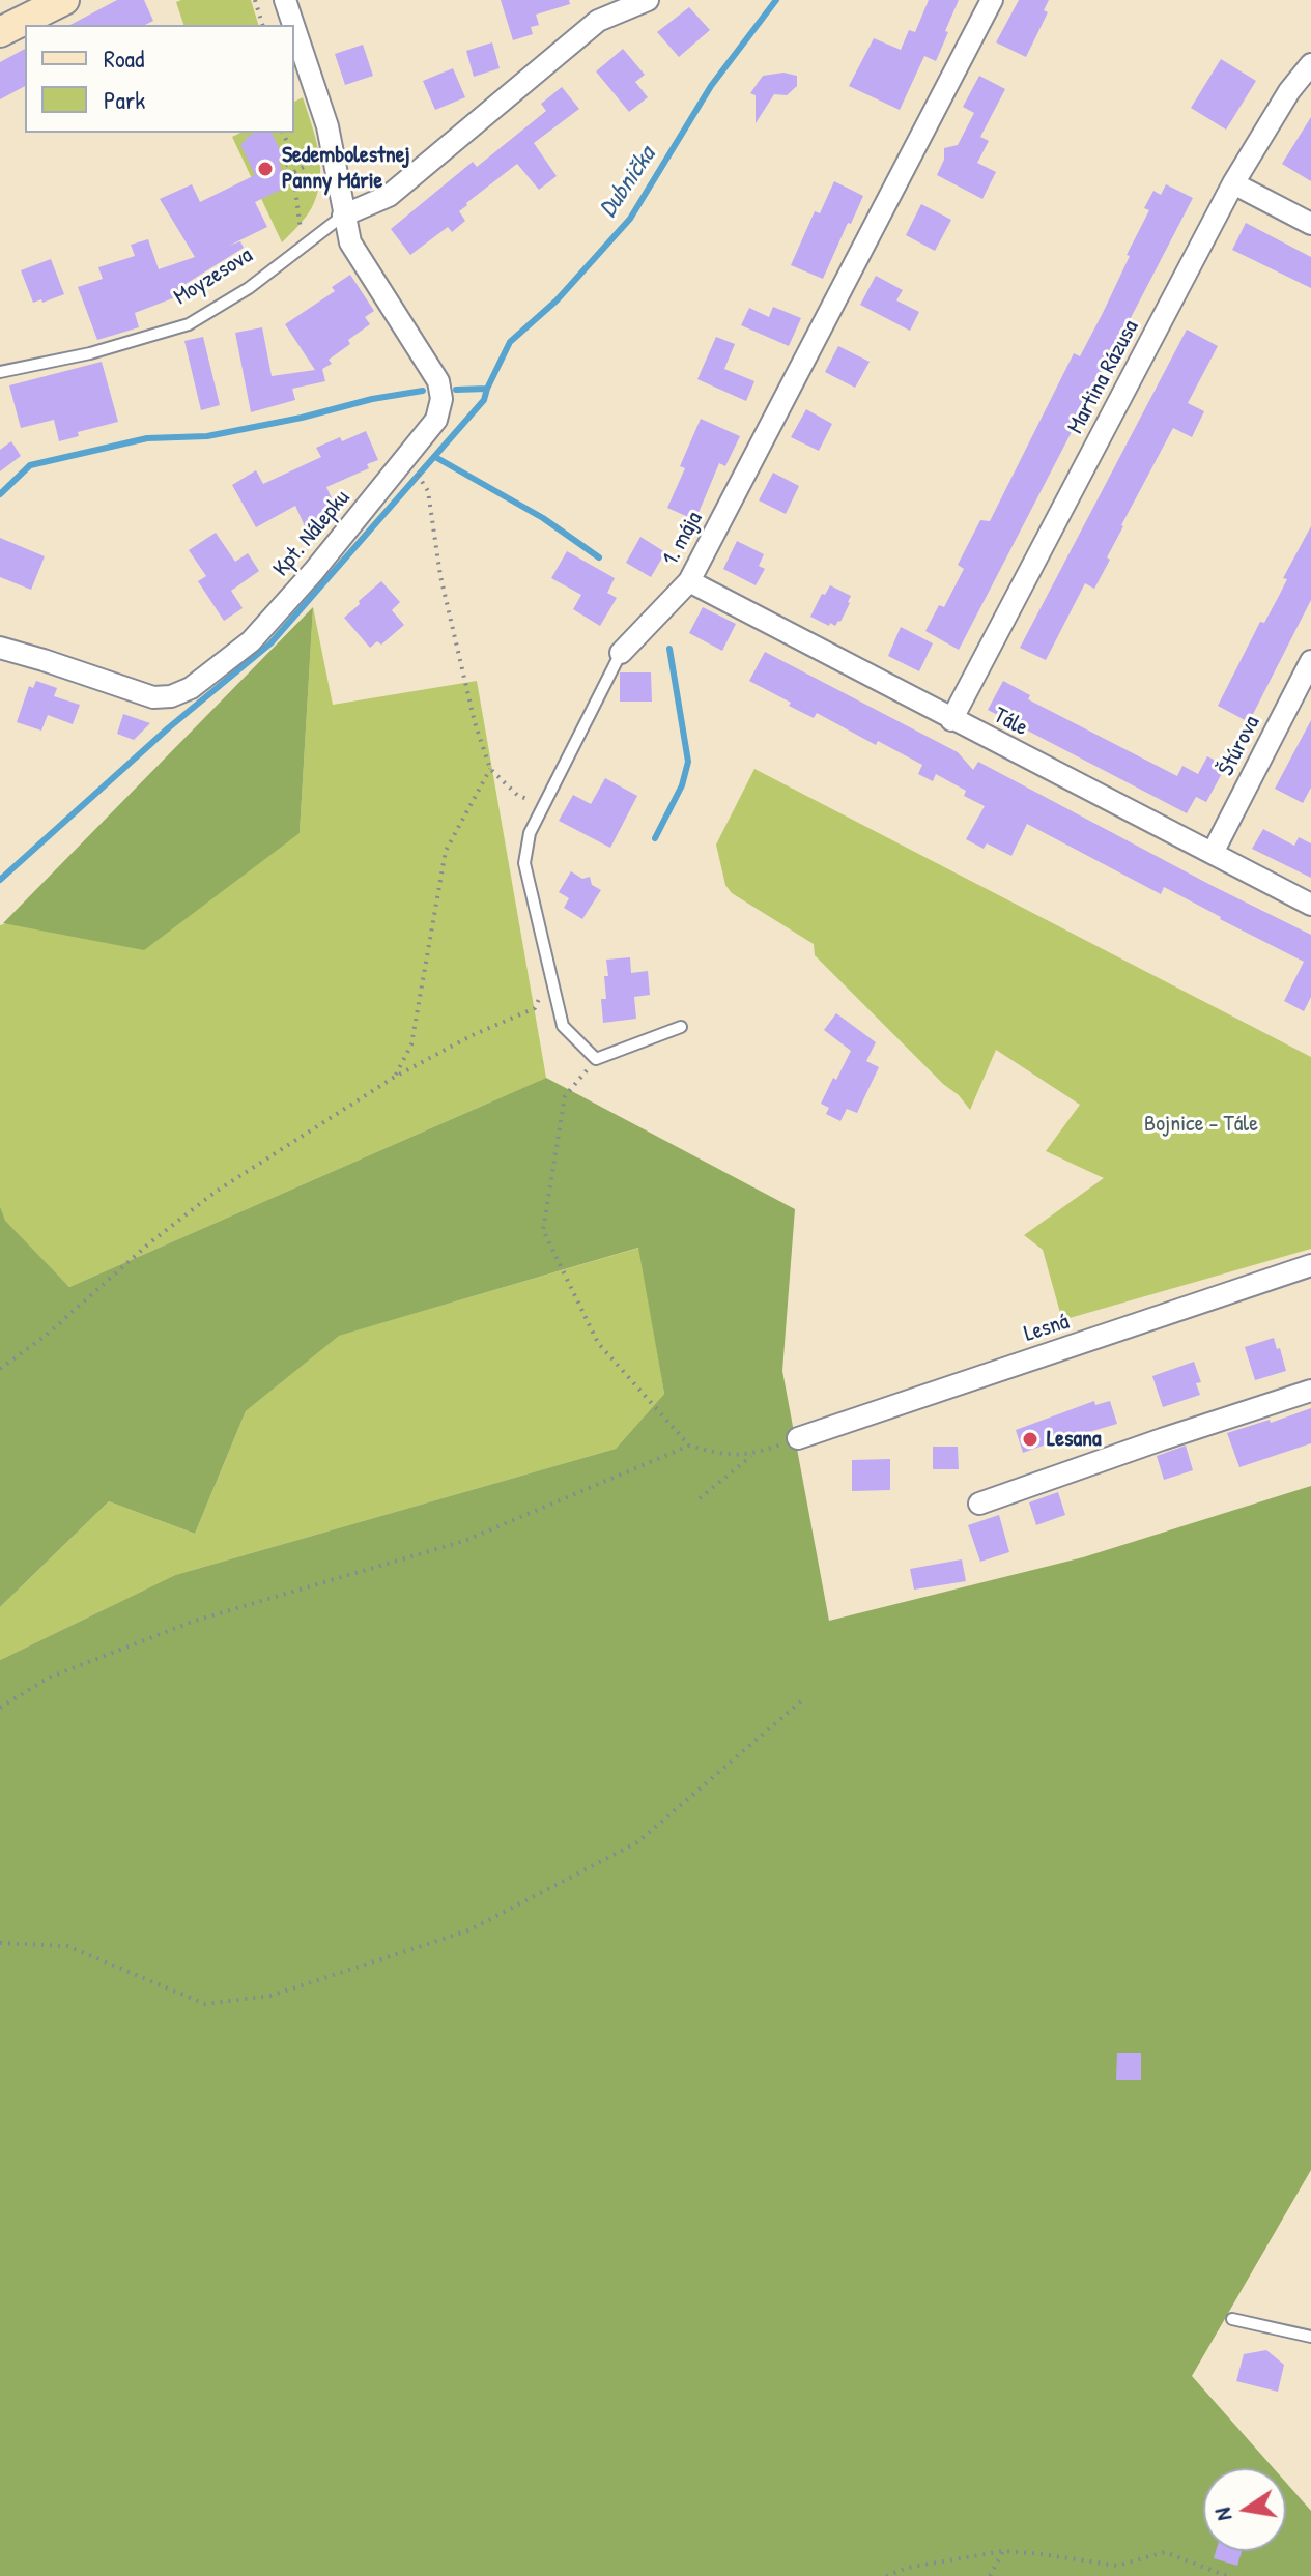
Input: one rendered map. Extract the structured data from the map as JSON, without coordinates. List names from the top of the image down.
{
  "streets": {
    "street": [
      "Moyzesova",
      "Martina Rázusa",
      "Kpt. Nálepku",
      "1. mája",
      "Tále",
      "Štúrova",
      "Lesná"
    ]
  },
  "crossings": [
    ["Moyzesova", "Kpt. Nálepku"],
    ["Martina Rázusa", "Tále"],
    ["1. mája", "Tále"],
    ["Tále", "Štúrova"]
  ],
  "water": ["Dubnička"],
  "parks": ["Bojnice - Tále"],
  "places": ["Sedembolestnej Panny Márie", "Lesana"],
  "legend": ["Road", "Park"],
  "north": "left"
}
